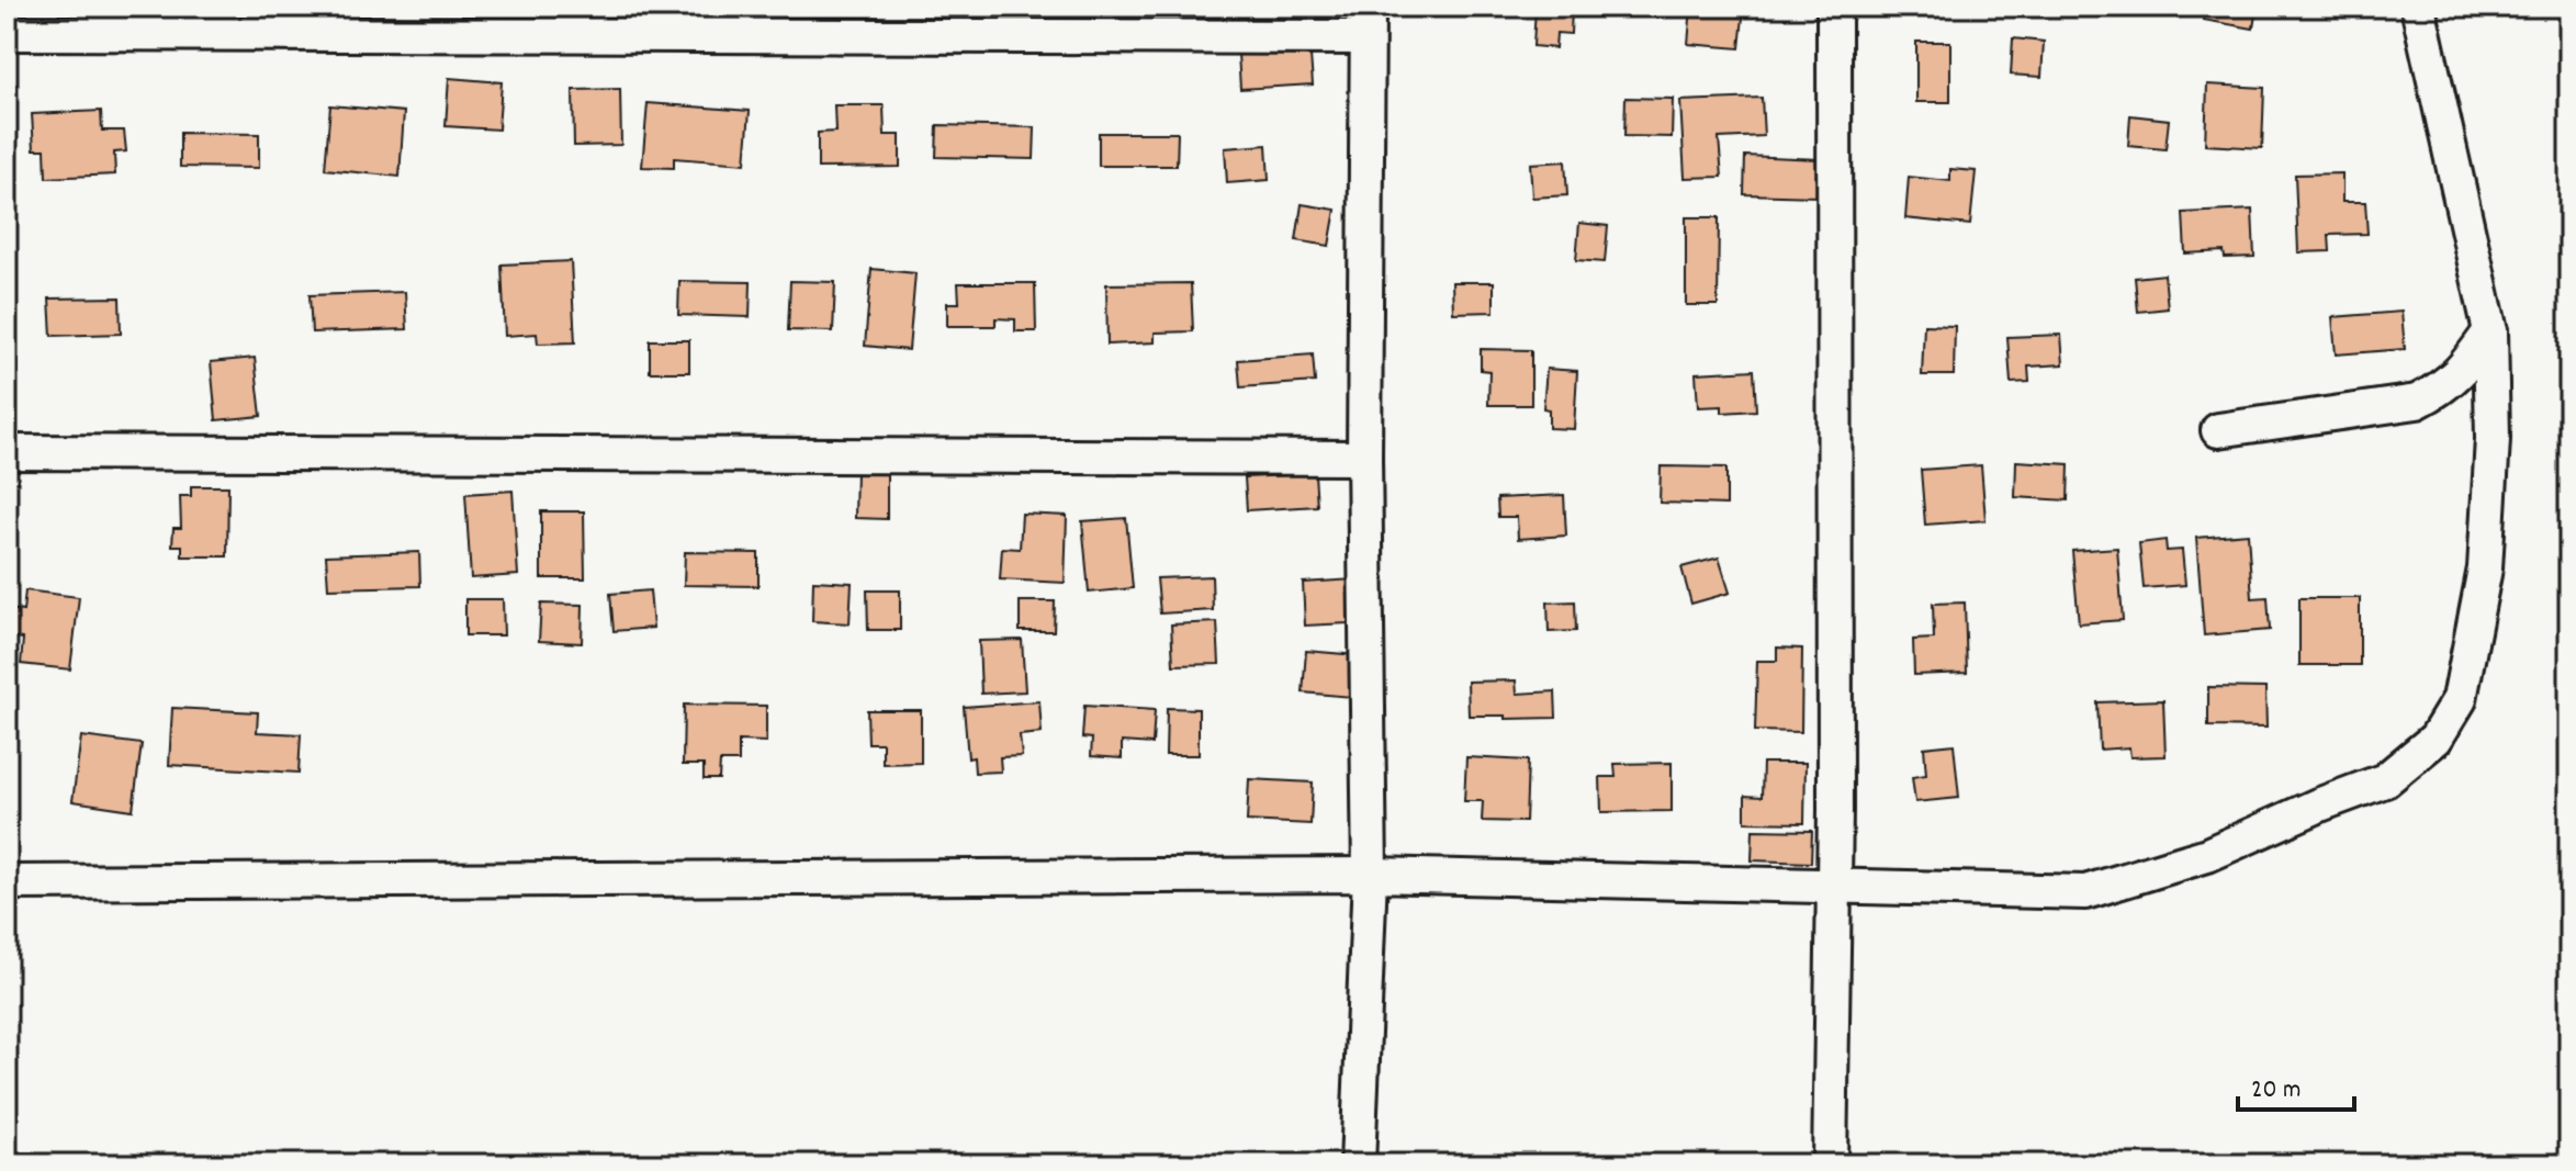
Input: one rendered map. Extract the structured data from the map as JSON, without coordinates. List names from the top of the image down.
{
  "scale_bar": "20 m"
}
